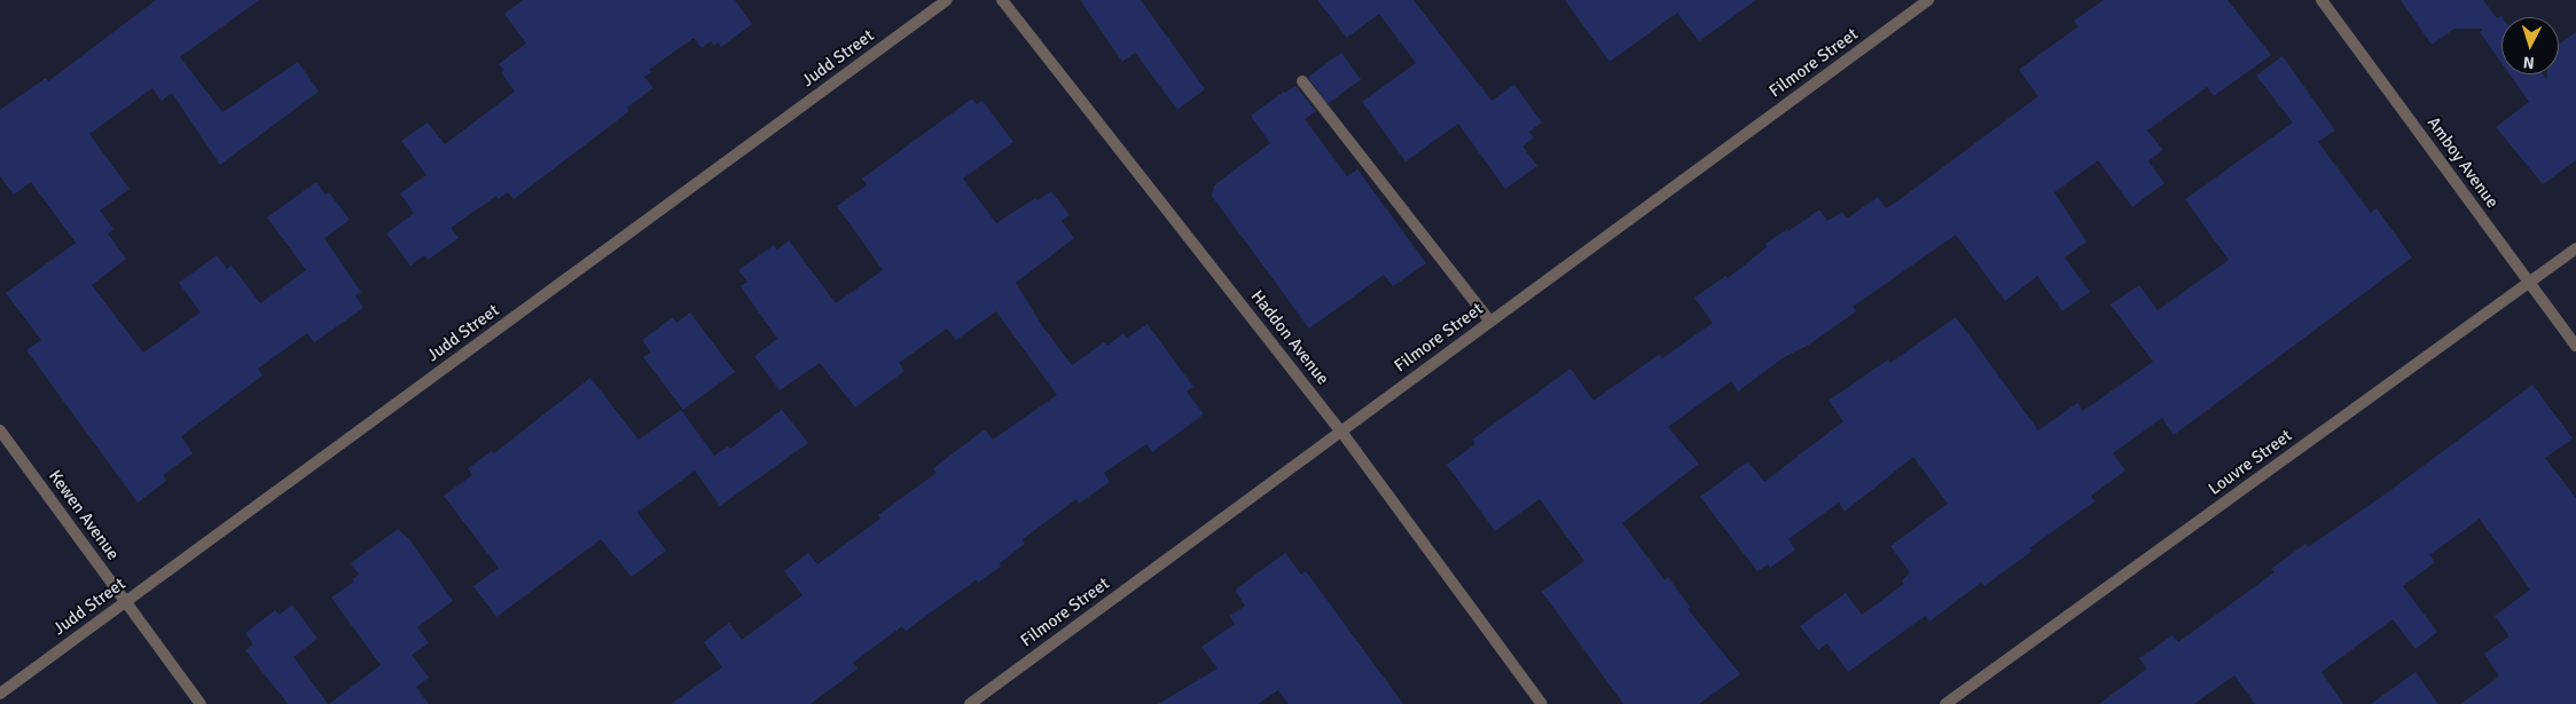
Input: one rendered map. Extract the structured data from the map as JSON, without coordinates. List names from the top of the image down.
{
  "streets": {
    "street": [
      "Judd Street",
      "Filmore Street",
      "Amboy Avenue",
      "Haddon Avenue",
      "Louvre Street",
      "Kewen Avenue"
    ]
  },
  "crossings": [
    ["Judd Street", "Kewen Avenue"],
    ["Filmore Street", "Haddon Avenue"],
    ["Amboy Avenue", "Louvre Street"]
  ],
  "north": "bottom"
}
